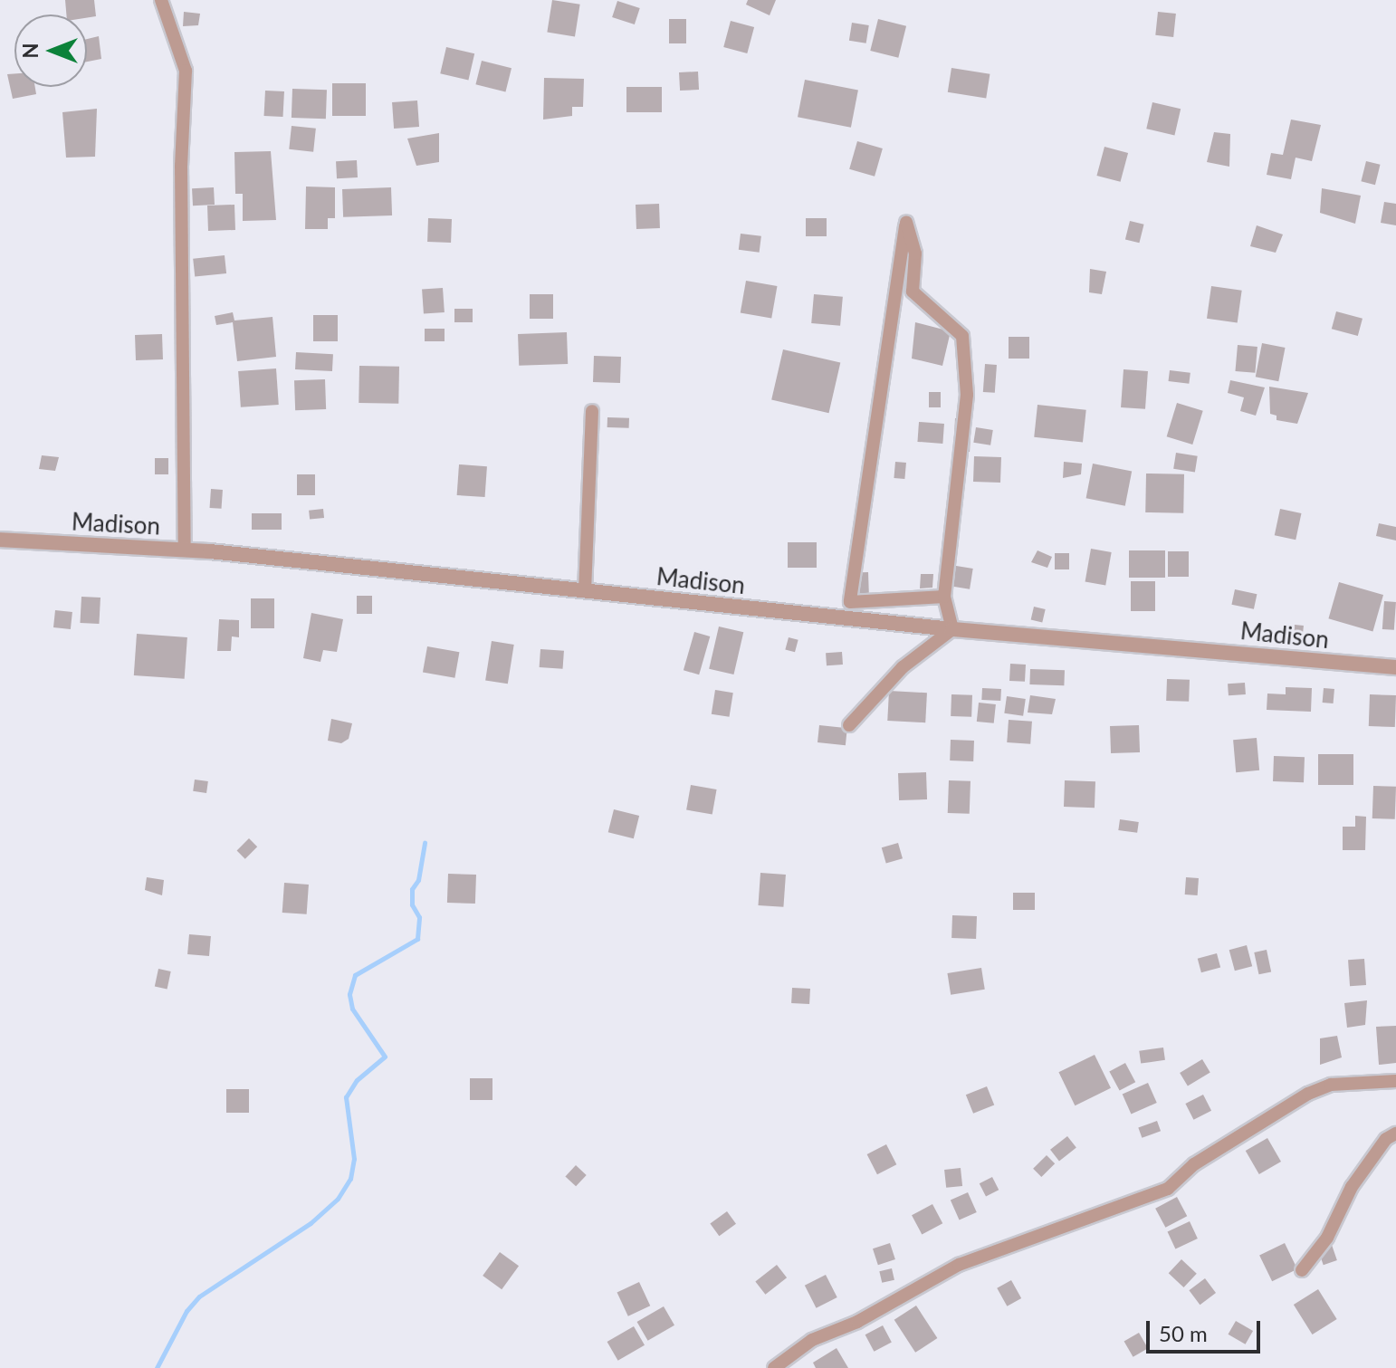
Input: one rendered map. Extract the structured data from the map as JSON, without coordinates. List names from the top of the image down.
{
  "streets": {
    "street": ["Madison"]
  },
  "scale_bar": "50 m",
  "north": "left"
}
